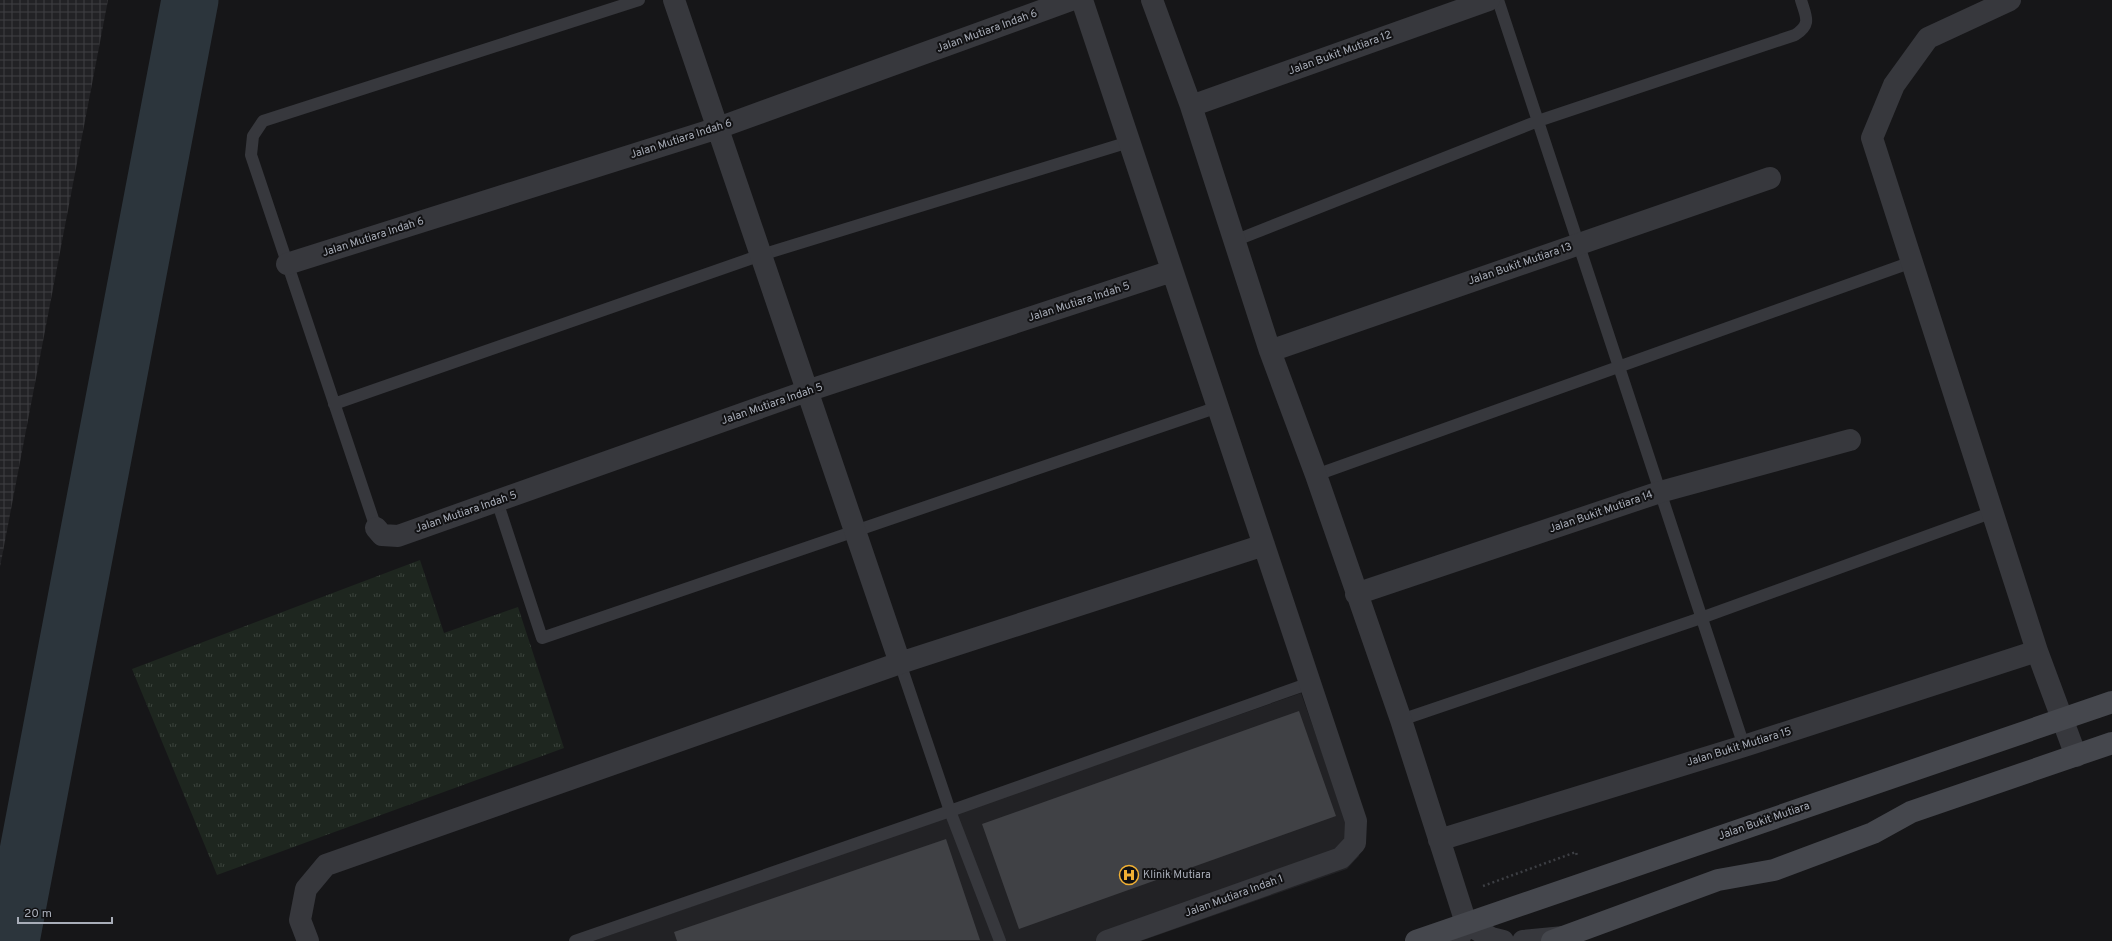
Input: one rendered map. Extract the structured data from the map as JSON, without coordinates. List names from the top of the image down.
{
  "streets": {
    "street": [
      "Jalan Mutiara Indah 6",
      "Jalan Bukit Mutiara 12",
      "Jalan Bukit Mutiara 13",
      "Jalan Mutiara Indah 5",
      "Jalan Bukit Mutiara 14",
      "Jalan Bukit Mutiara 15",
      "Jalan Bukit Mutiara",
      "Jalan Mutiara Indah 1"
    ]
  },
  "places": {
    "hospital": ["Klinik Mutiara"]
  },
  "scale_bar": "20 m"
}
